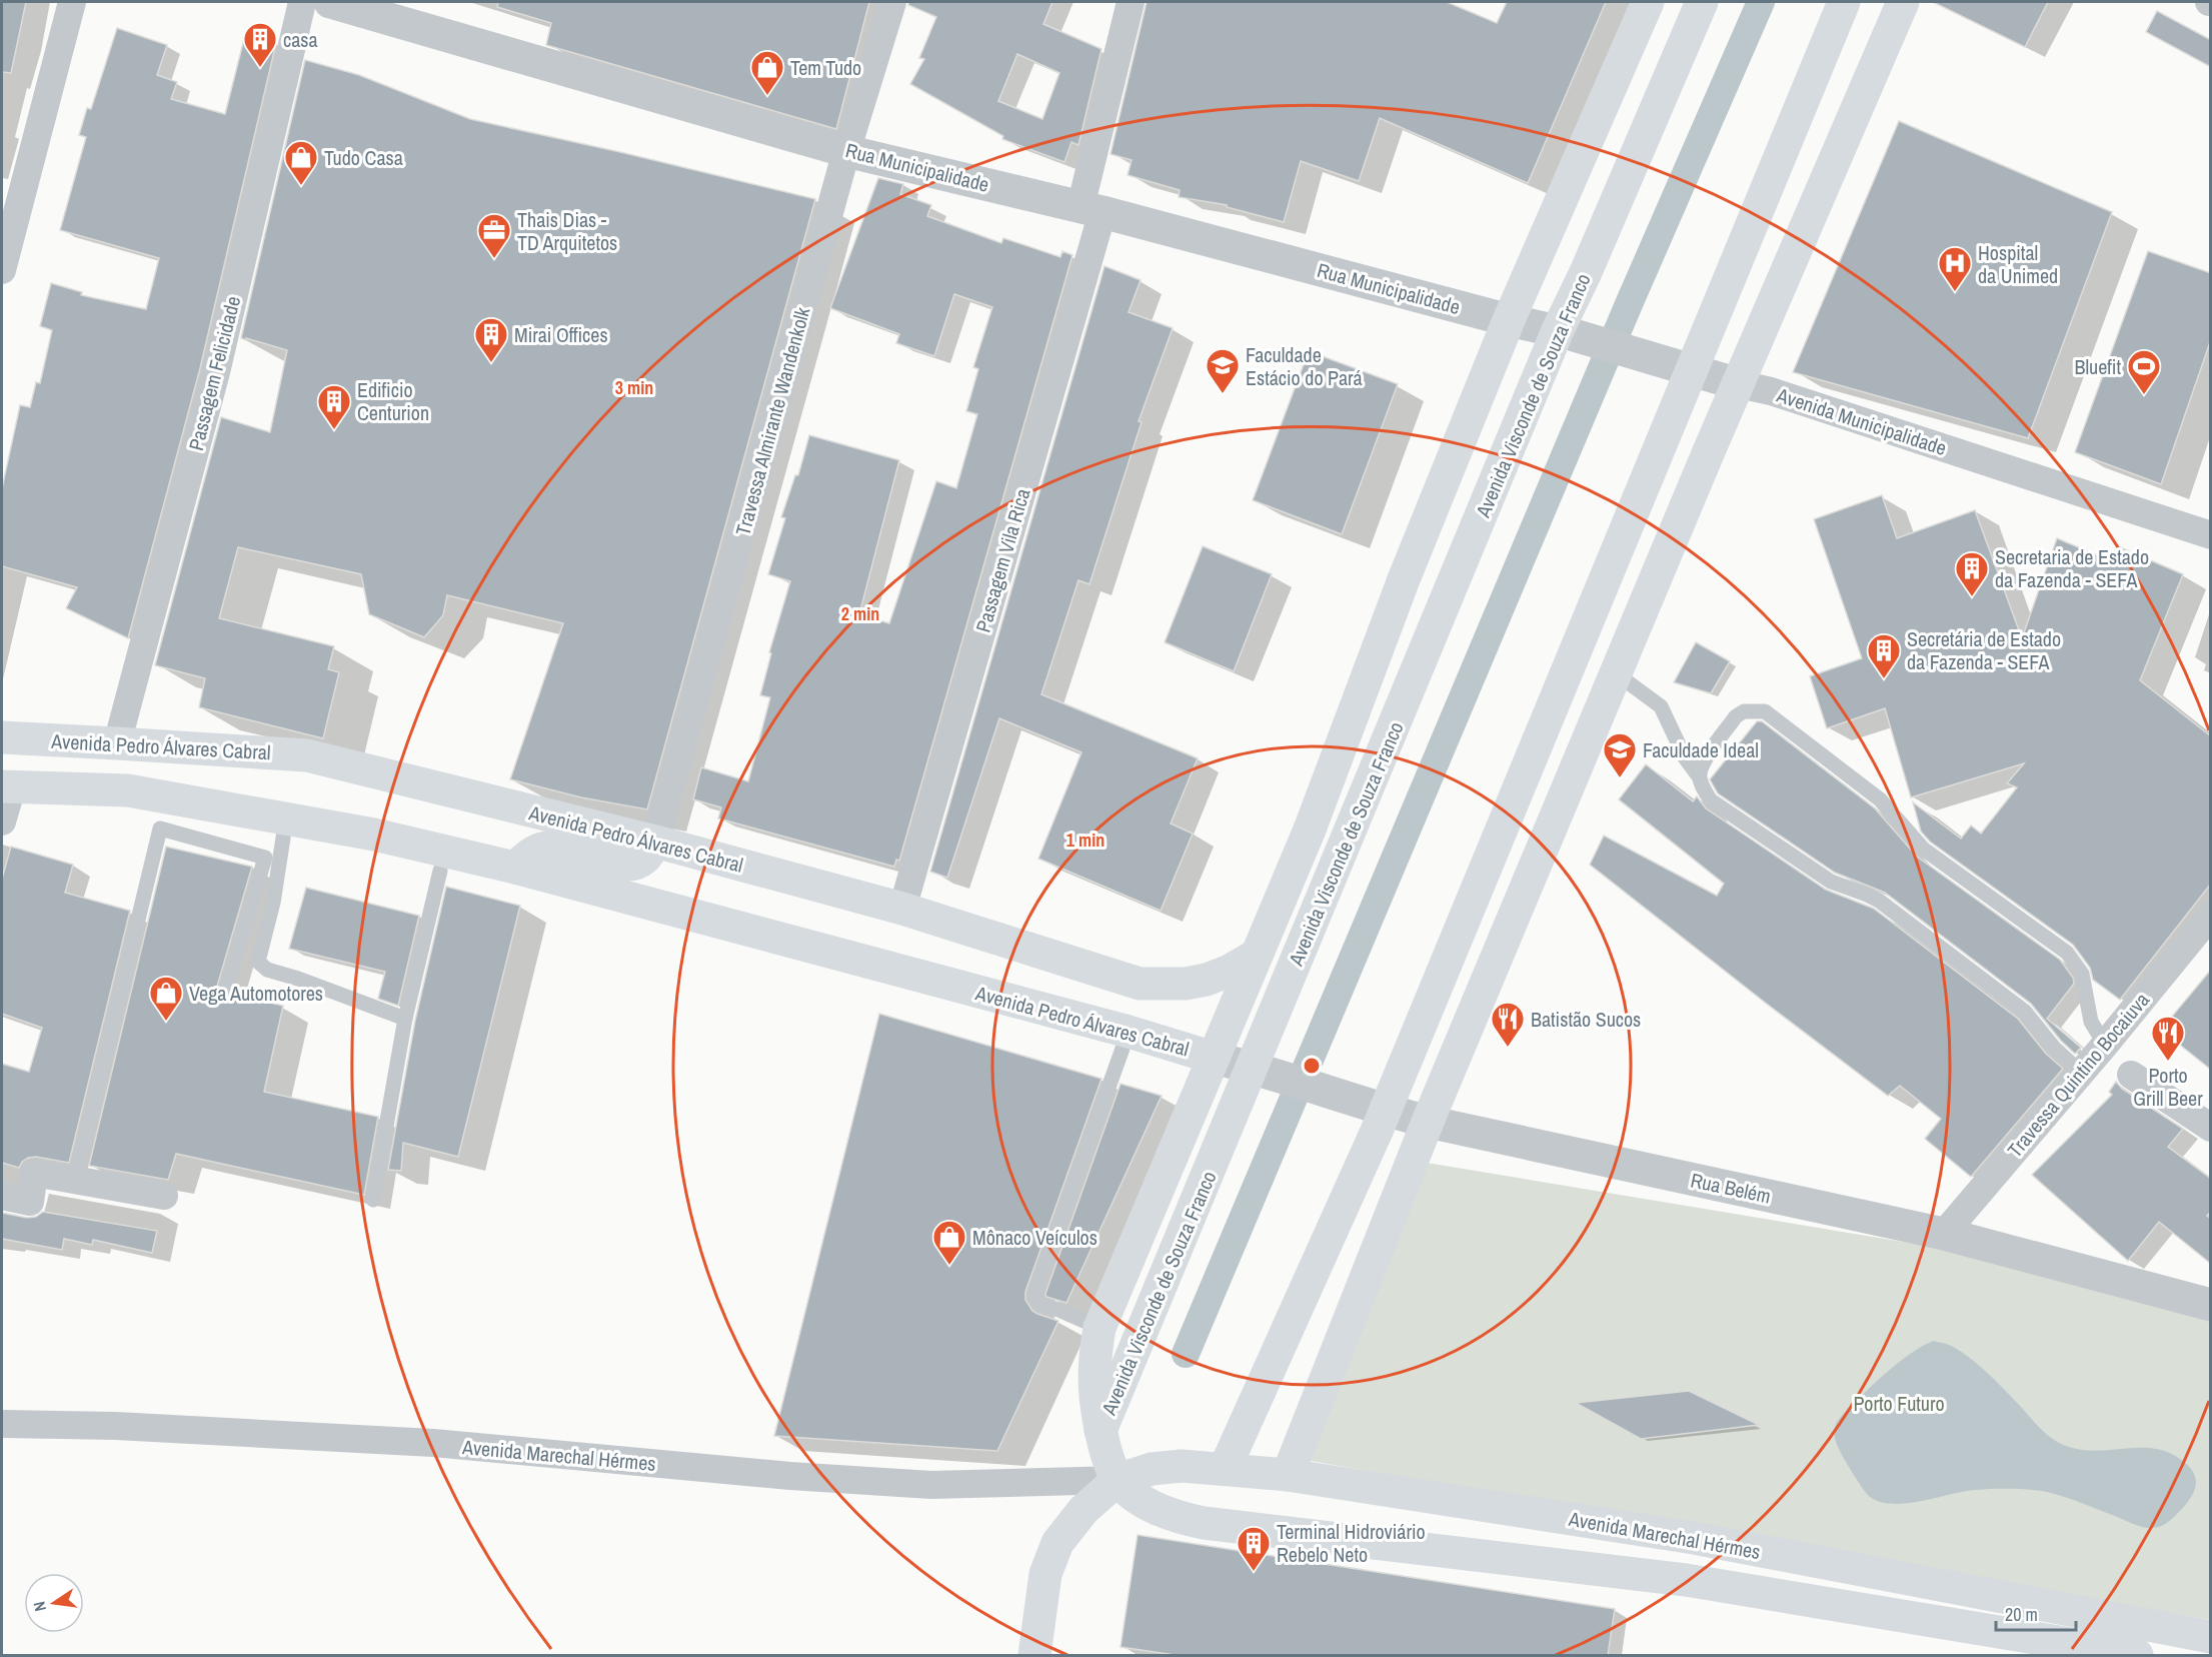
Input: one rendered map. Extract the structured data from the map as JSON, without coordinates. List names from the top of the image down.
{
  "streets": {
    "main road": ["Avenida Visconde de Souza Franco", "Avenida Pedro Álvares Cabral", "Avenida Marechal Hérmes"],
    "street": [
      "Rua Municipalidade",
      "Passagem Felicidade",
      "Travessa Almirante Wandenkolk",
      "Avenida Municipalidade",
      "Passagem Vila Rica",
      "Travessa Quintino Bocaiuva",
      "Rua Belém"
    ]
  },
  "crossings": [
    ["Rua Municipalidade", "Avenida Visconde de Souza Franco"],
    ["Rua Municipalidade", "Travessa Almirante Wandenkolk"],
    ["Rua Municipalidade", "Avenida Municipalidade"],
    ["Rua Municipalidade", "Passagem Vila Rica"],
    ["Passagem Felicidade", "Avenida Pedro Álvares Cabral"],
    ["Avenida Visconde de Souza Franco", "Avenida Municipalidade"],
    ["Avenida Visconde de Souza Franco", "Avenida Pedro Álvares Cabral"],
    ["Avenida Visconde de Souza Franco", "Rua Belém"],
    ["Avenida Visconde de Souza Franco", "Avenida Marechal Hérmes"],
    ["Travessa Almirante Wandenkolk", "Avenida Pedro Álvares Cabral"],
    ["Passagem Vila Rica", "Avenida Pedro Álvares Cabral"],
    ["Avenida Pedro Álvares Cabral", "Rua Belém"],
    ["Travessa Quintino Bocaiuva", "Rua Belém"]
  ],
  "parks": ["Porto Futuro"],
  "places": {
    "building": [
      "casa",
      "Mirai Offices",
      "Edificio Centurion",
      "Secretaria de Estado da Fazenda - SEFA",
      "Secretária de Estado da Fazenda - SEFA",
      "Terminal Hidroviário Rebelo Neto"
    ],
    "shop": [
      "Tem Tudo",
      "Tudo Casa",
      "Vega Automotores",
      "Mônaco Veículos"
    ],
    "office": ["Thais Dias - TD Arquitetos"],
    "hospital": ["Hospital da Unimed"],
    "school or university": ["Faculdade Estácio do Pará", "Faculdade Ideal"],
    "sports": ["Bluefit"],
    "restaurant": ["Batistão Sucos", "Porto Grill Beer"]
  },
  "scale_bar": "20 m",
  "north": "left",
  "rings": ["3 min", "2 min", "1 min"]
}
